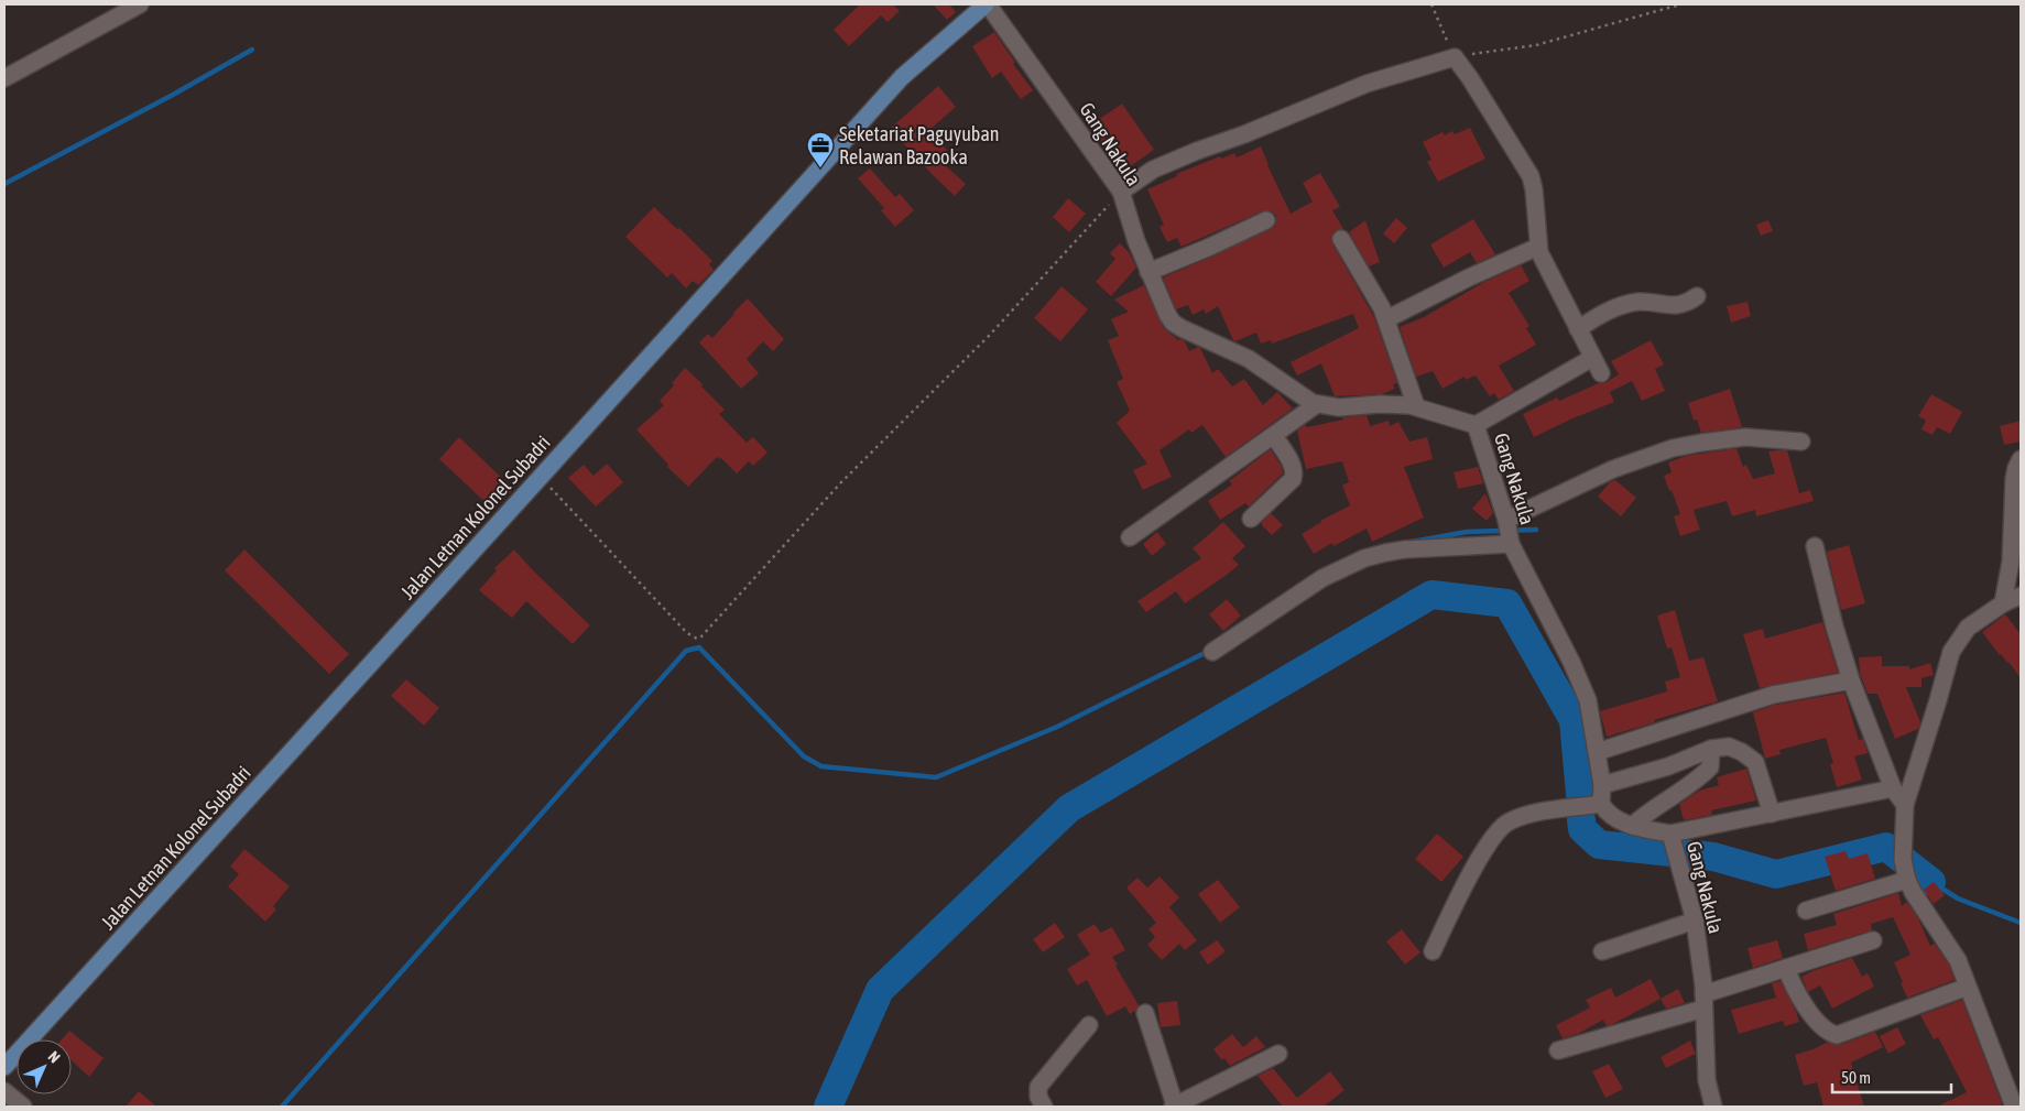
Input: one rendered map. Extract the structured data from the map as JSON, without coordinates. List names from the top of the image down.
{
  "streets": {
    "main road": ["Jalan Letnan Kolonel Subadri"],
    "street": ["Gang Nakula"]
  },
  "crossings": [
    ["Gang Nakula", "Jalan Letnan Kolonel Subadri"]
  ],
  "places": {
    "office": ["Seketariat Paguyuban Relawan Bazooka"]
  },
  "scale_bar": "50 m",
  "north": "top right"
}
